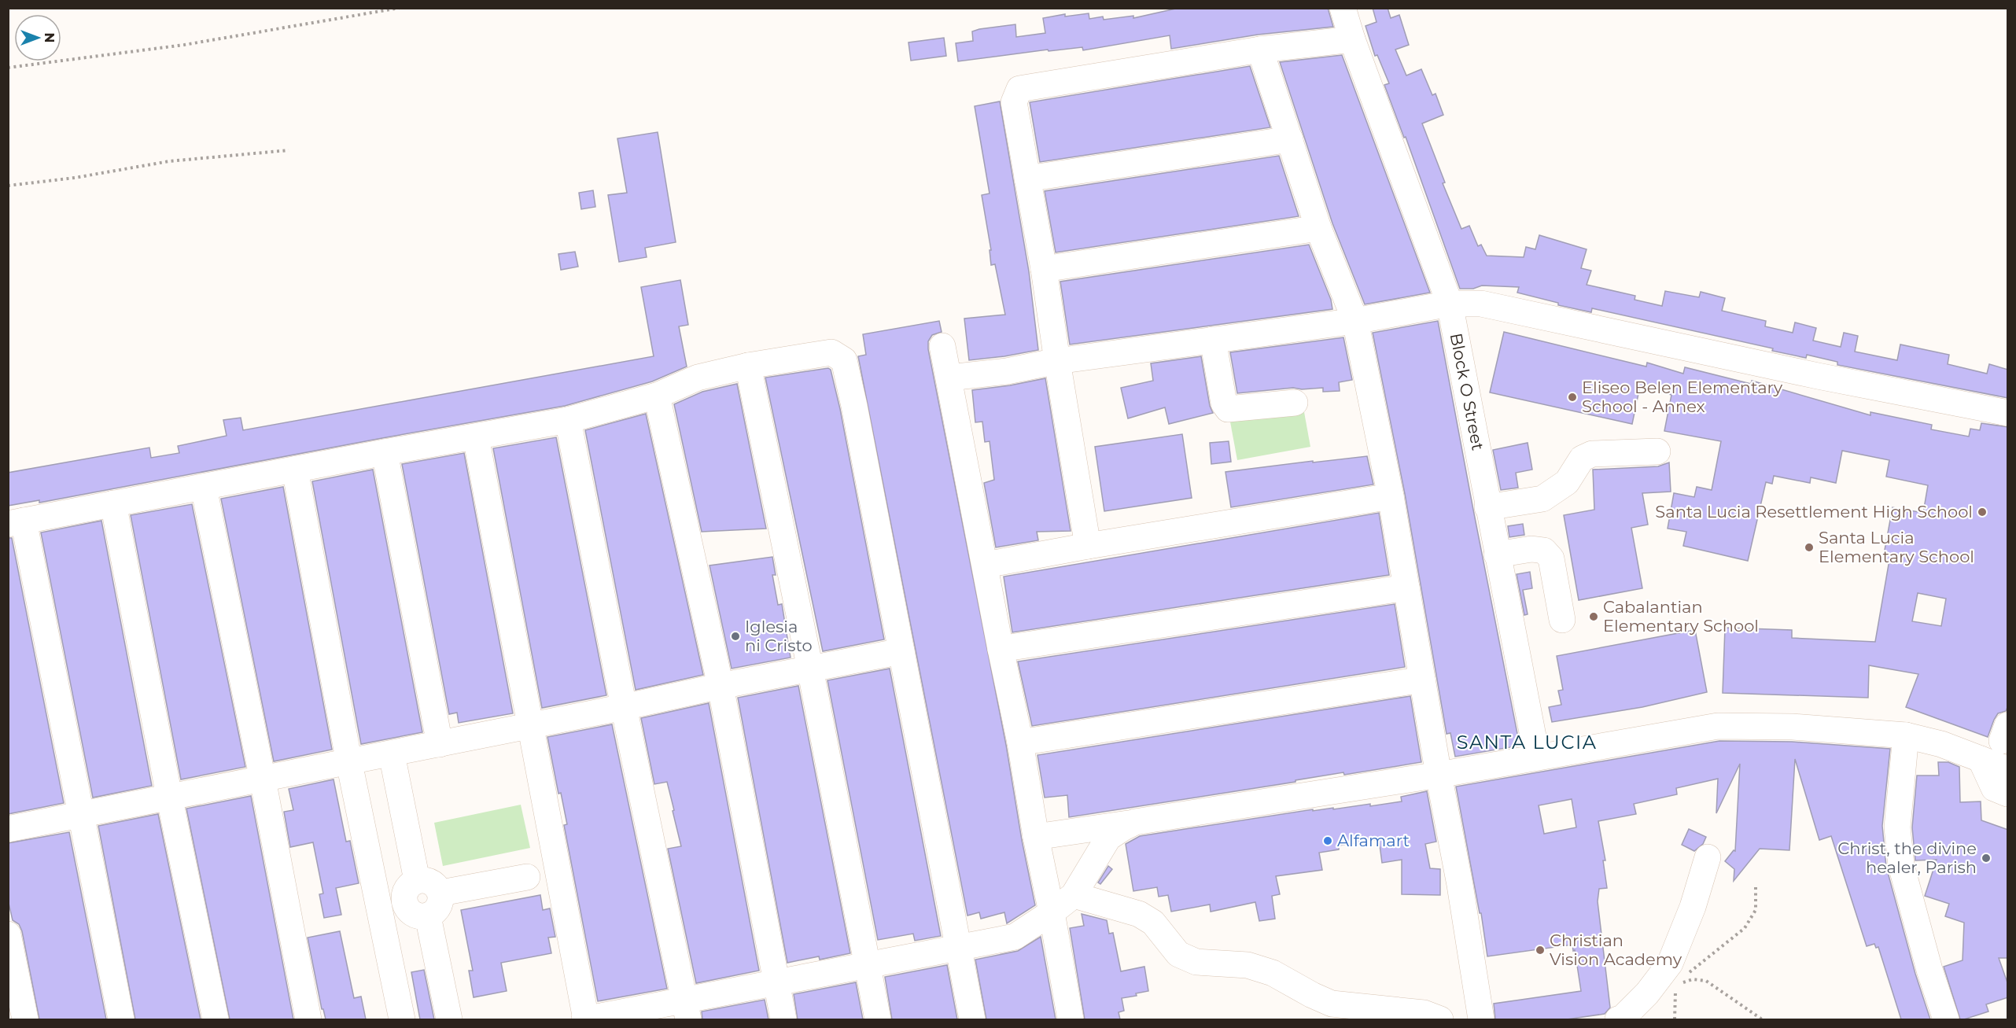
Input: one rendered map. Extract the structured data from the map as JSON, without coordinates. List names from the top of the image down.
{
  "streets": {
    "street": ["Block O Street"]
  },
  "districts": ["SANTA LUCIA"],
  "places": [
    "Eliseo Belen Elementary School - Annex",
    "Santa Lucia Resettlement High School",
    "Santa Lucia Elementary School",
    "Cabalantian Elementary School",
    "Iglesia ni Cristo",
    "Alfamart",
    "Christ, the divine healer, Parish",
    "Christian Vision Academy"
  ],
  "north": "right"
}
